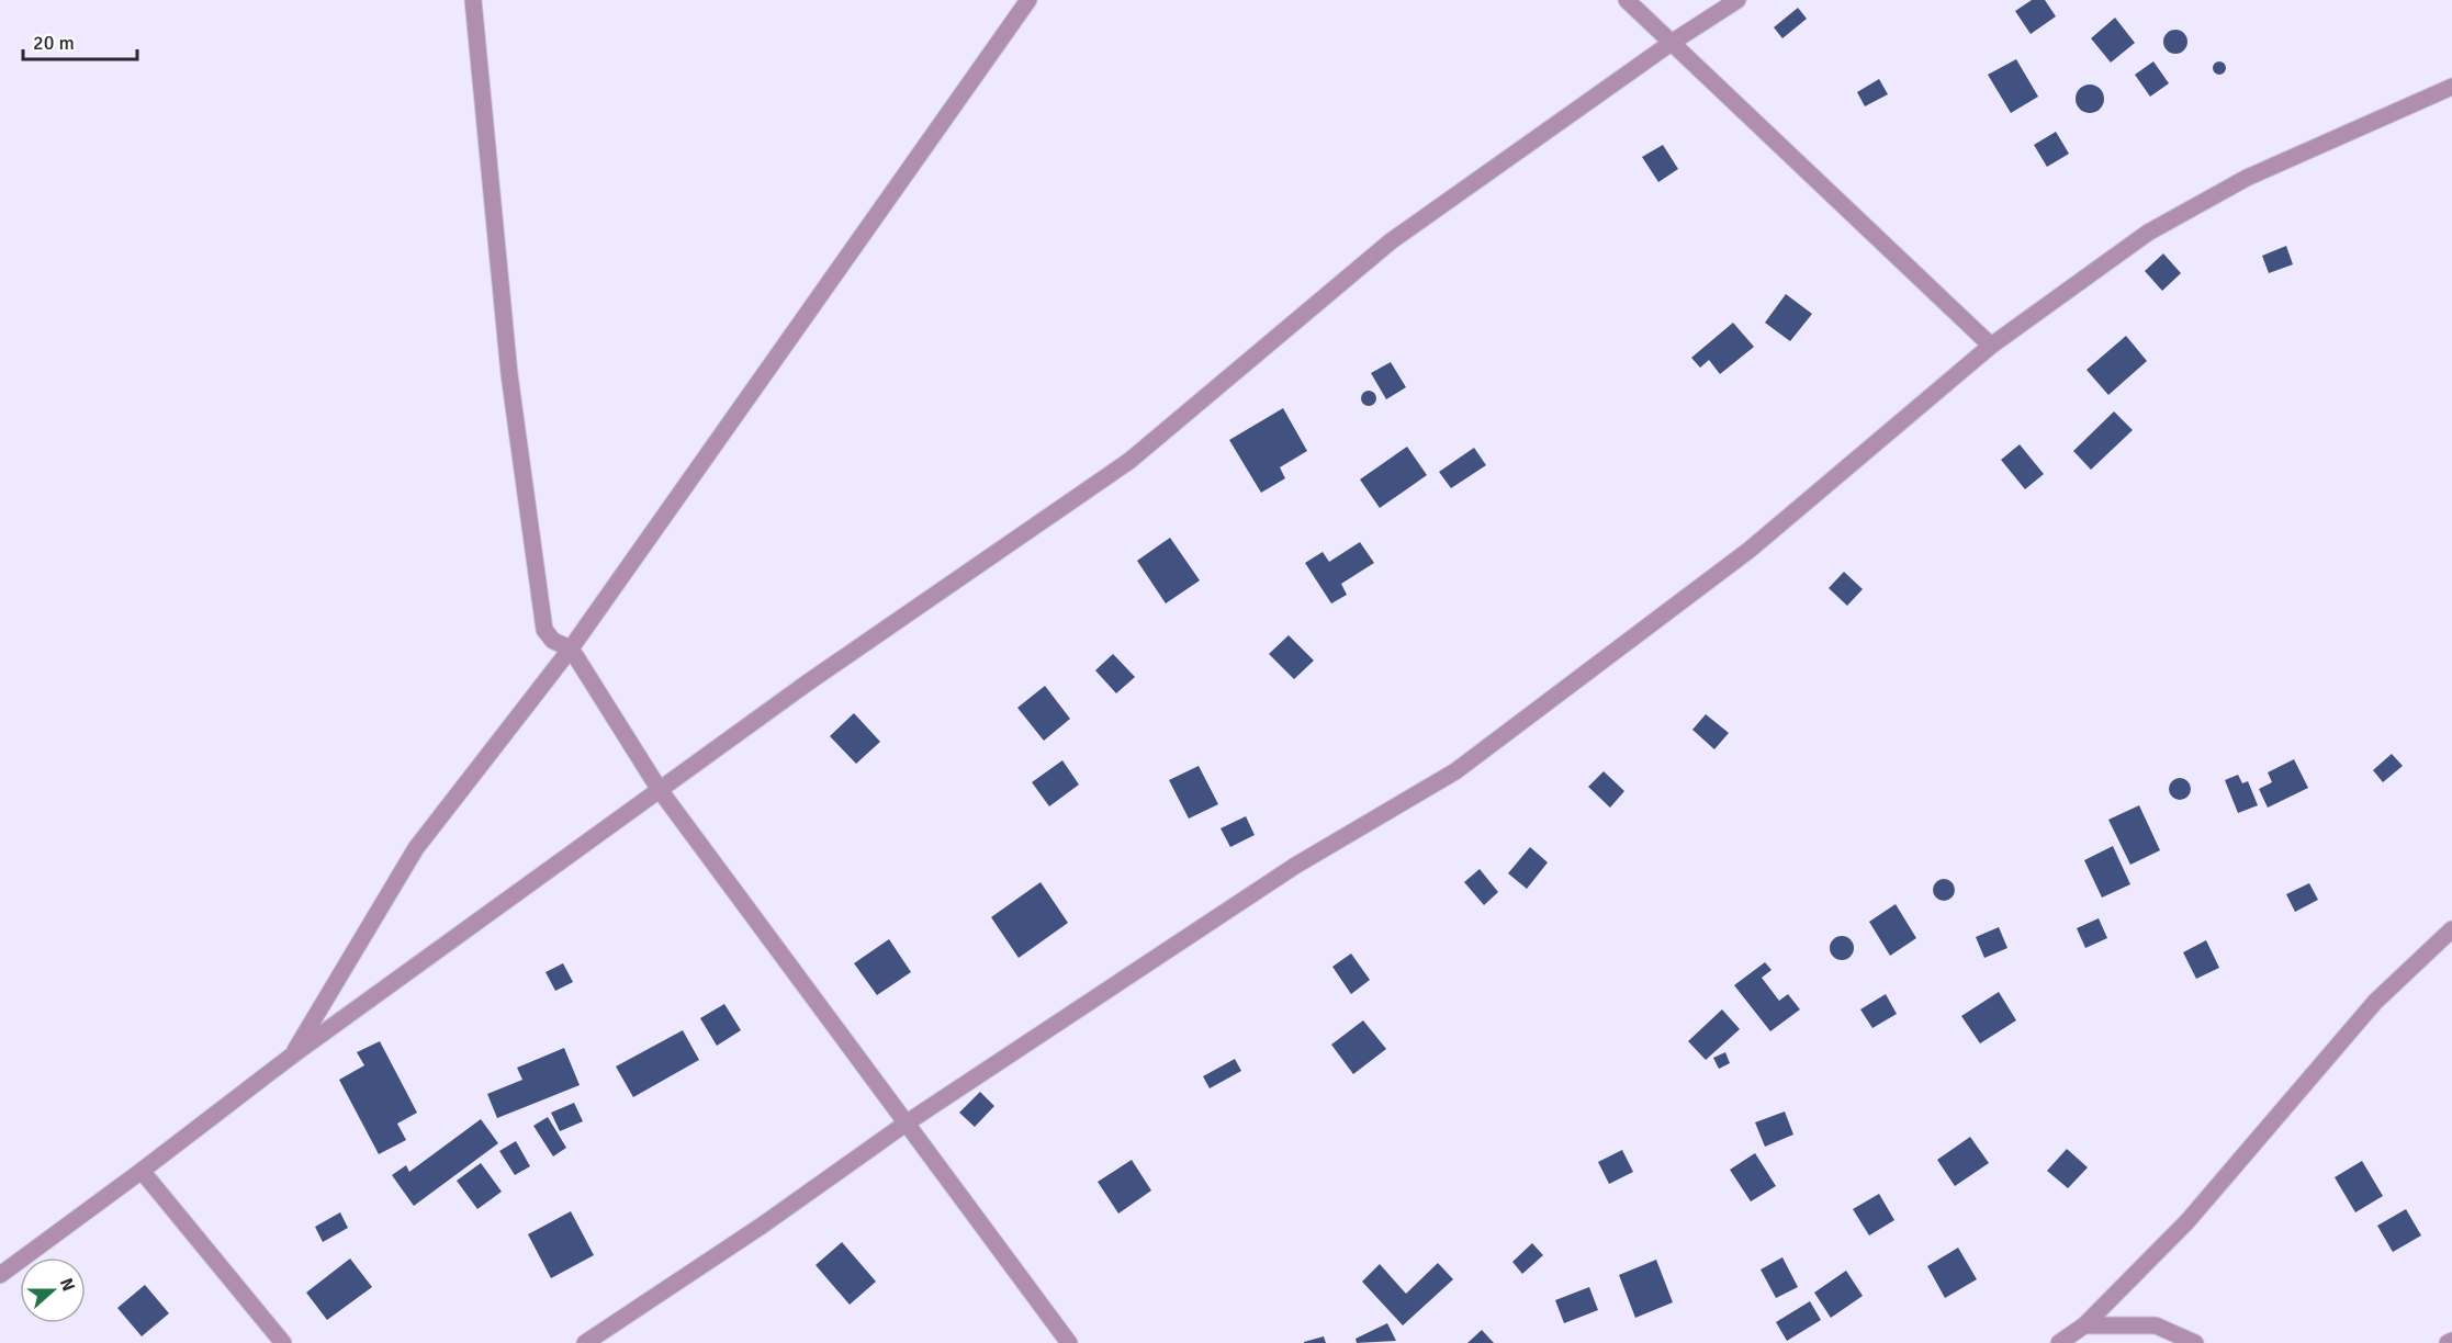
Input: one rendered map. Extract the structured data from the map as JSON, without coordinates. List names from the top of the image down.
{
  "scale_bar": "20 m",
  "north": "right"
}
